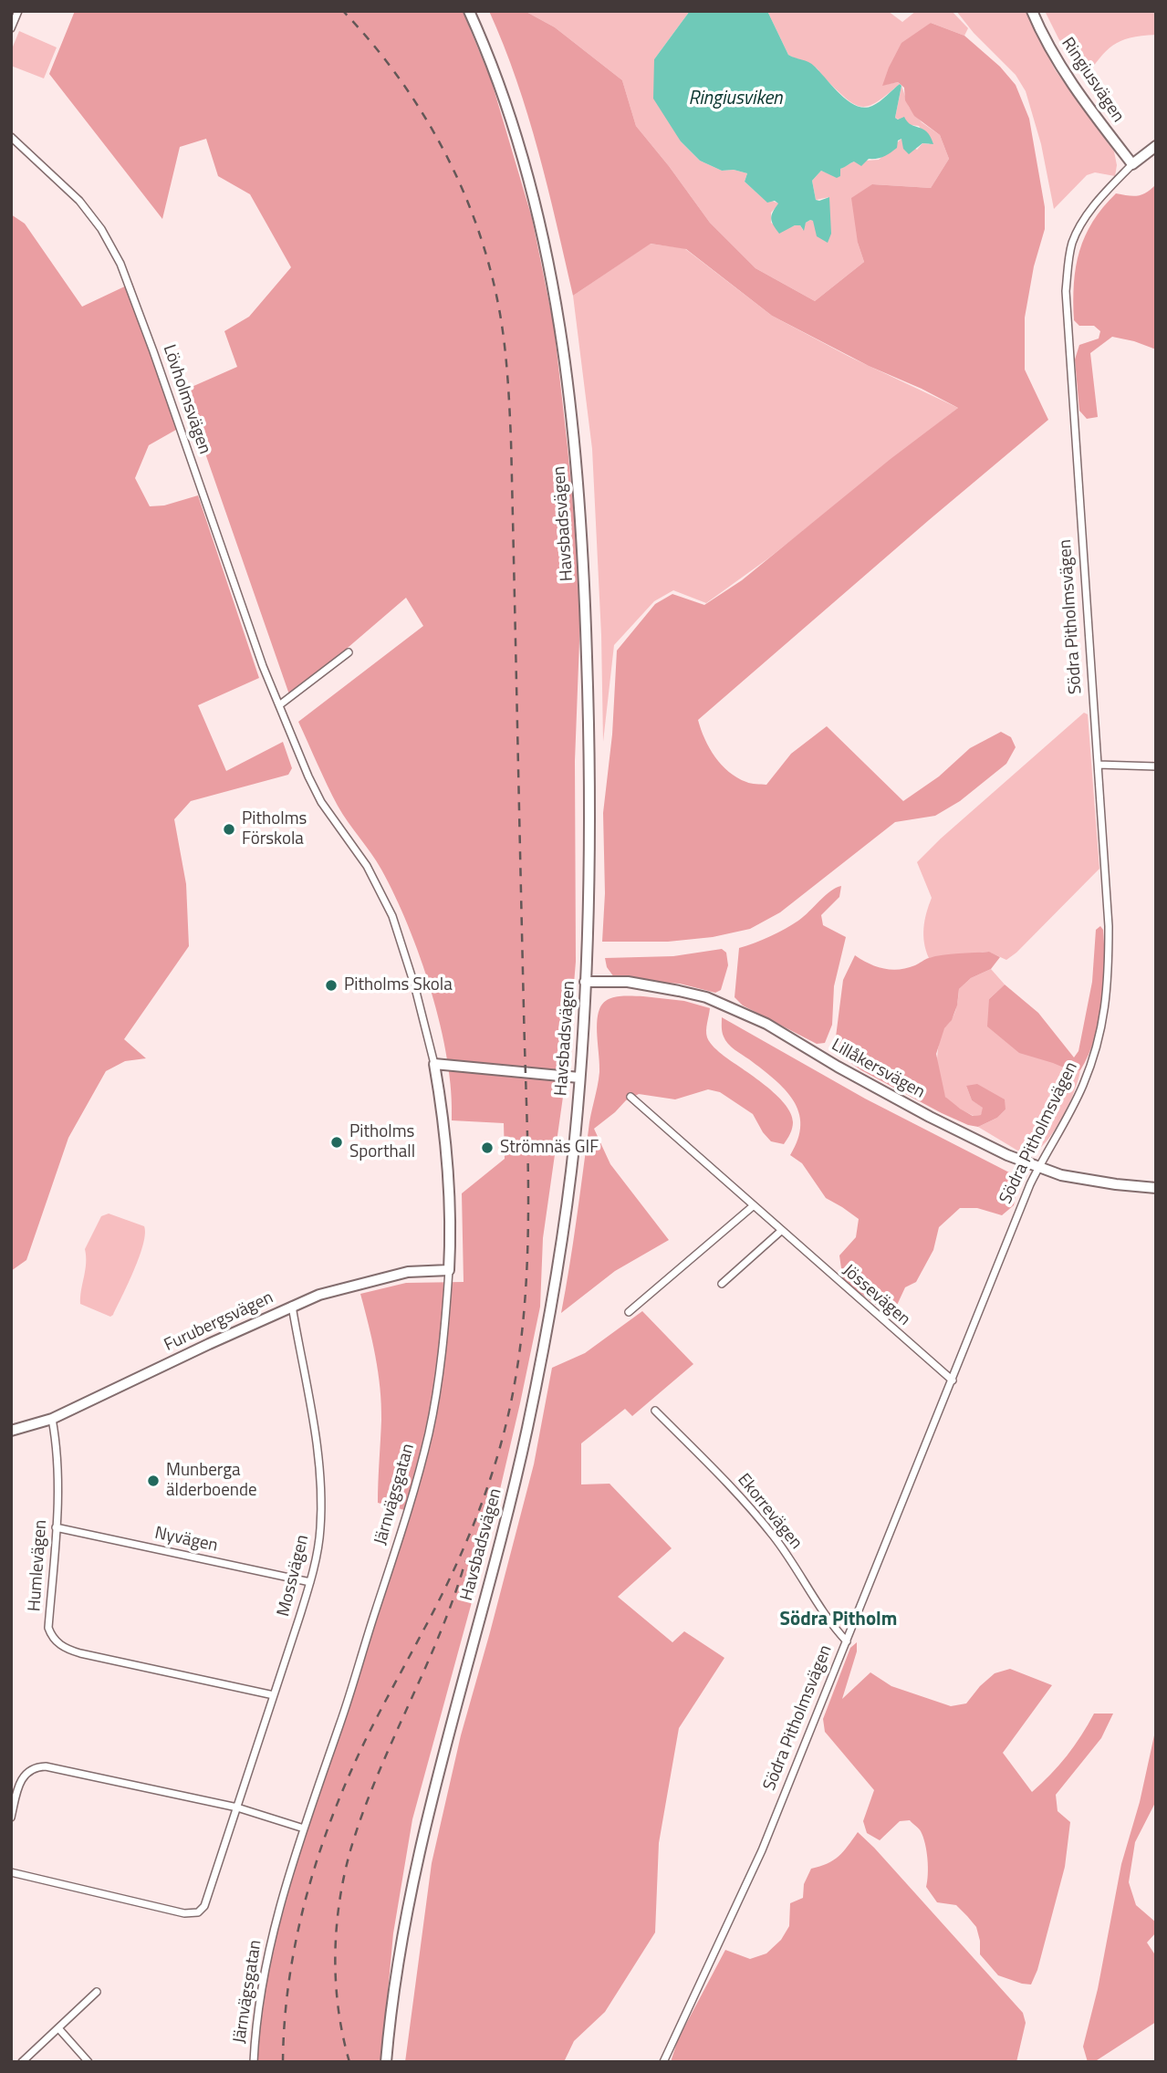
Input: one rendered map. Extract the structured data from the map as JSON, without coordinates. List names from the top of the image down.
{
  "streets": {
    "main road": [
      "Ringiusvägen",
      "Havsbadsvägen",
      "Södra Pitholmsvägen",
      "Lillåkersvägen",
      "Furubergsvägen",
      "Järnvägsgatan"
    ],
    "street": [
      "Lövholmsvägen",
      "Jössevägen",
      "Ekorrevägen",
      "Nyvägen",
      "Humlevägen",
      "Mossvägen"
    ]
  },
  "crossings": [
    ["Ringiusvägen", "Södra Pitholmsvägen"],
    ["Lövholmsvägen", "Järnvägsgatan"],
    ["Havsbadsvägen", "Lillåkersvägen"],
    ["Södra Pitholmsvägen", "Lillåkersvägen"],
    ["Södra Pitholmsvägen", "Jössevägen"],
    ["Södra Pitholmsvägen", "Ekorrevägen"],
    ["Furubergsvägen", "Järnvägsgatan"],
    ["Furubergsvägen", "Humlevägen"],
    ["Furubergsvägen", "Mossvägen"],
    ["Nyvägen", "Humlevägen"],
    ["Nyvägen", "Mossvägen"],
    ["Humlevägen", "Mossvägen"]
  ],
  "districts": ["Södra Pitholm"],
  "water": ["Ringiusviken"],
  "places": [
    "Pitholms Förskola",
    "Pitholms Skola",
    "Pitholms Sporthall",
    "Strömnäs GIF",
    "Munberga älderboende"
  ]
}
